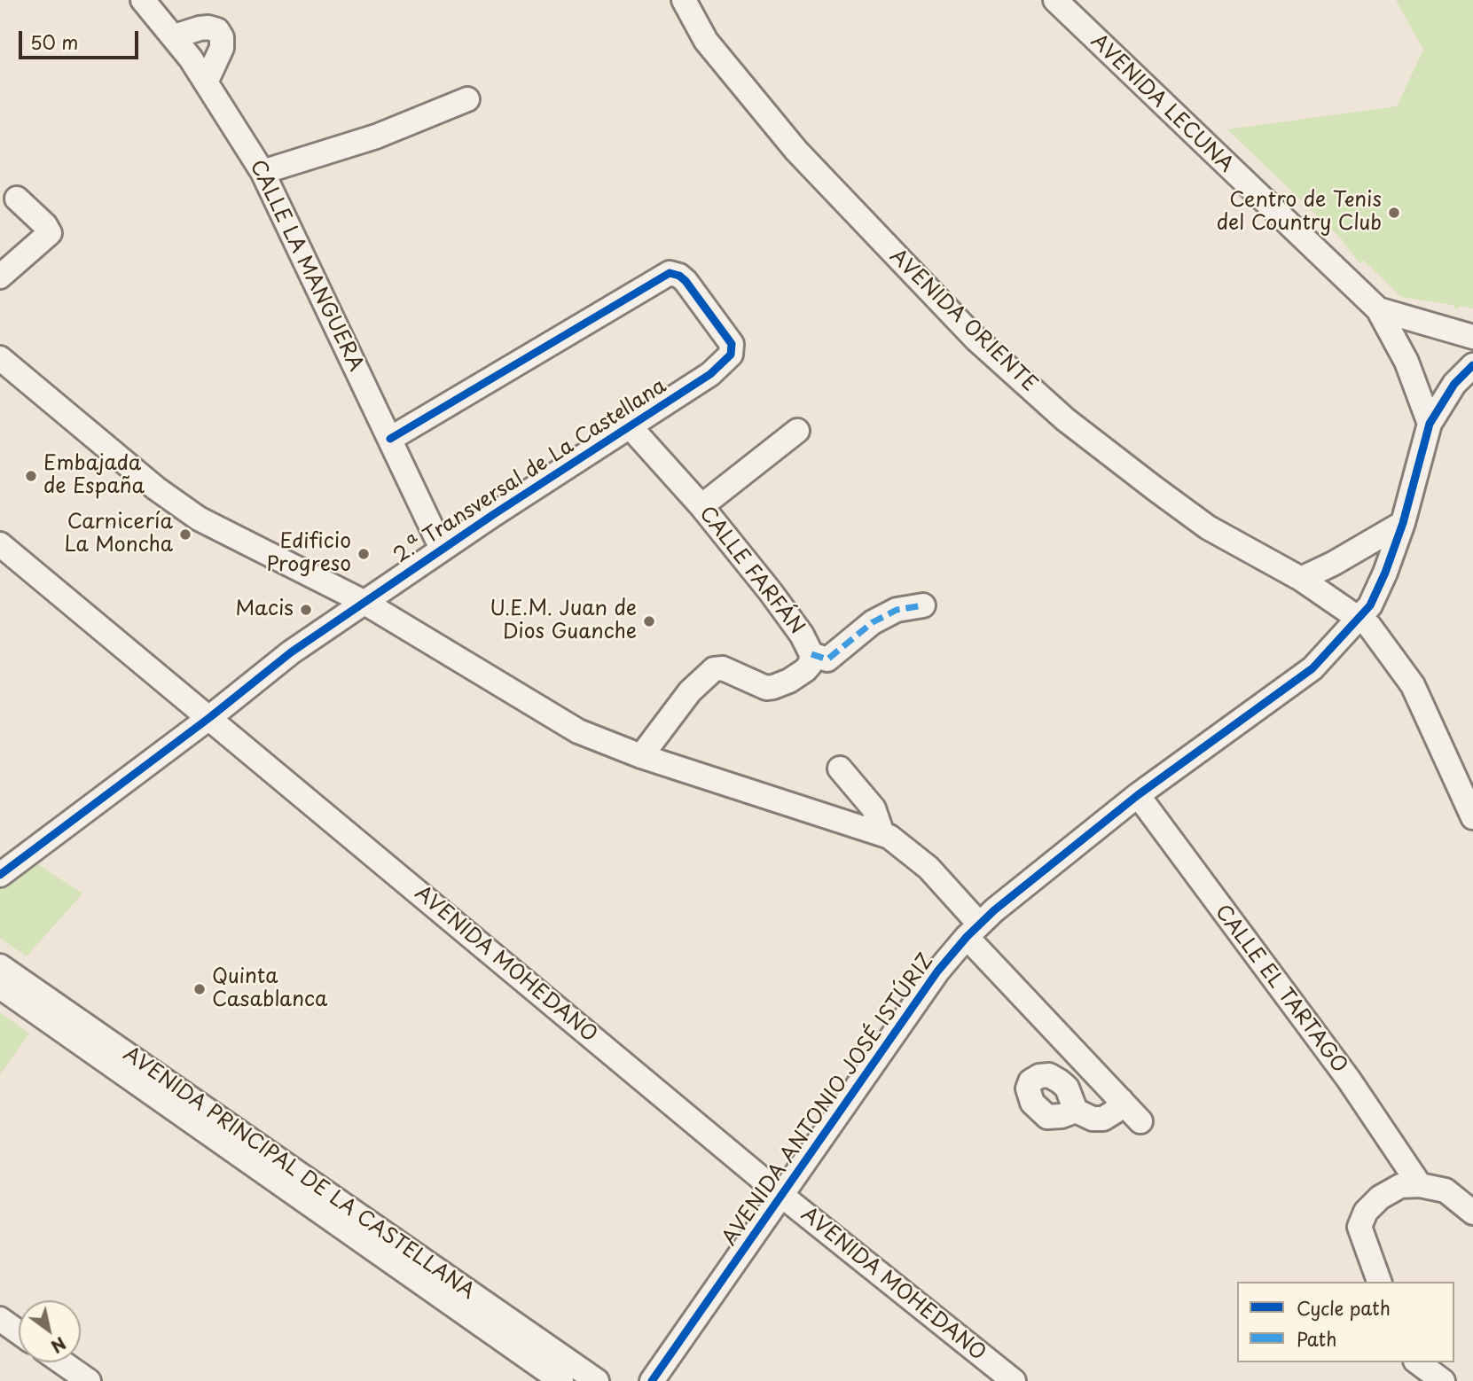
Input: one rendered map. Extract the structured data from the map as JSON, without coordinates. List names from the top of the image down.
{
  "streets": {
    "street": [
      "AVENIDA LECUNA",
      "CALLE LA MANGUERA",
      "AVENIDA ORIENTE",
      "2.ª Transversal de La Castellana",
      "CALLE FARFÁN",
      "AVENIDA MOHEDANO",
      "CALLE EL TARTAGO",
      "AVENIDA ANTONIO JOSÉ ISTÚRIZ",
      "AVENIDA PRINCIPAL DE LA CASTELLANA"
    ]
  },
  "crossings": [
    ["AVENIDA LECUNA", "AVENIDA ANTONIO JOSÉ ISTÚRIZ"],
    ["CALLE LA MANGUERA", "2.ª Transversal de La Castellana"],
    ["AVENIDA ORIENTE", "AVENIDA ANTONIO JOSÉ ISTÚRIZ"],
    ["2.ª Transversal de La Castellana", "CALLE FARFÁN"],
    ["2.ª Transversal de La Castellana", "AVENIDA MOHEDANO"],
    ["AVENIDA MOHEDANO", "AVENIDA ANTONIO JOSÉ ISTÚRIZ"],
    ["CALLE EL TARTAGO", "AVENIDA ANTONIO JOSÉ ISTÚRIZ"]
  ],
  "places": [
    "Centro de Tenis del Country Club",
    "Embajada de España",
    "Carnicería La Moncha",
    "Edificio Progreso",
    "Macis",
    "U.E.M. Juan de Dios Guanche",
    "Quinta Casablanca"
  ],
  "legend": ["Cycle path", "Path"],
  "scale_bar": "50 m",
  "north": "bottom right"
}
